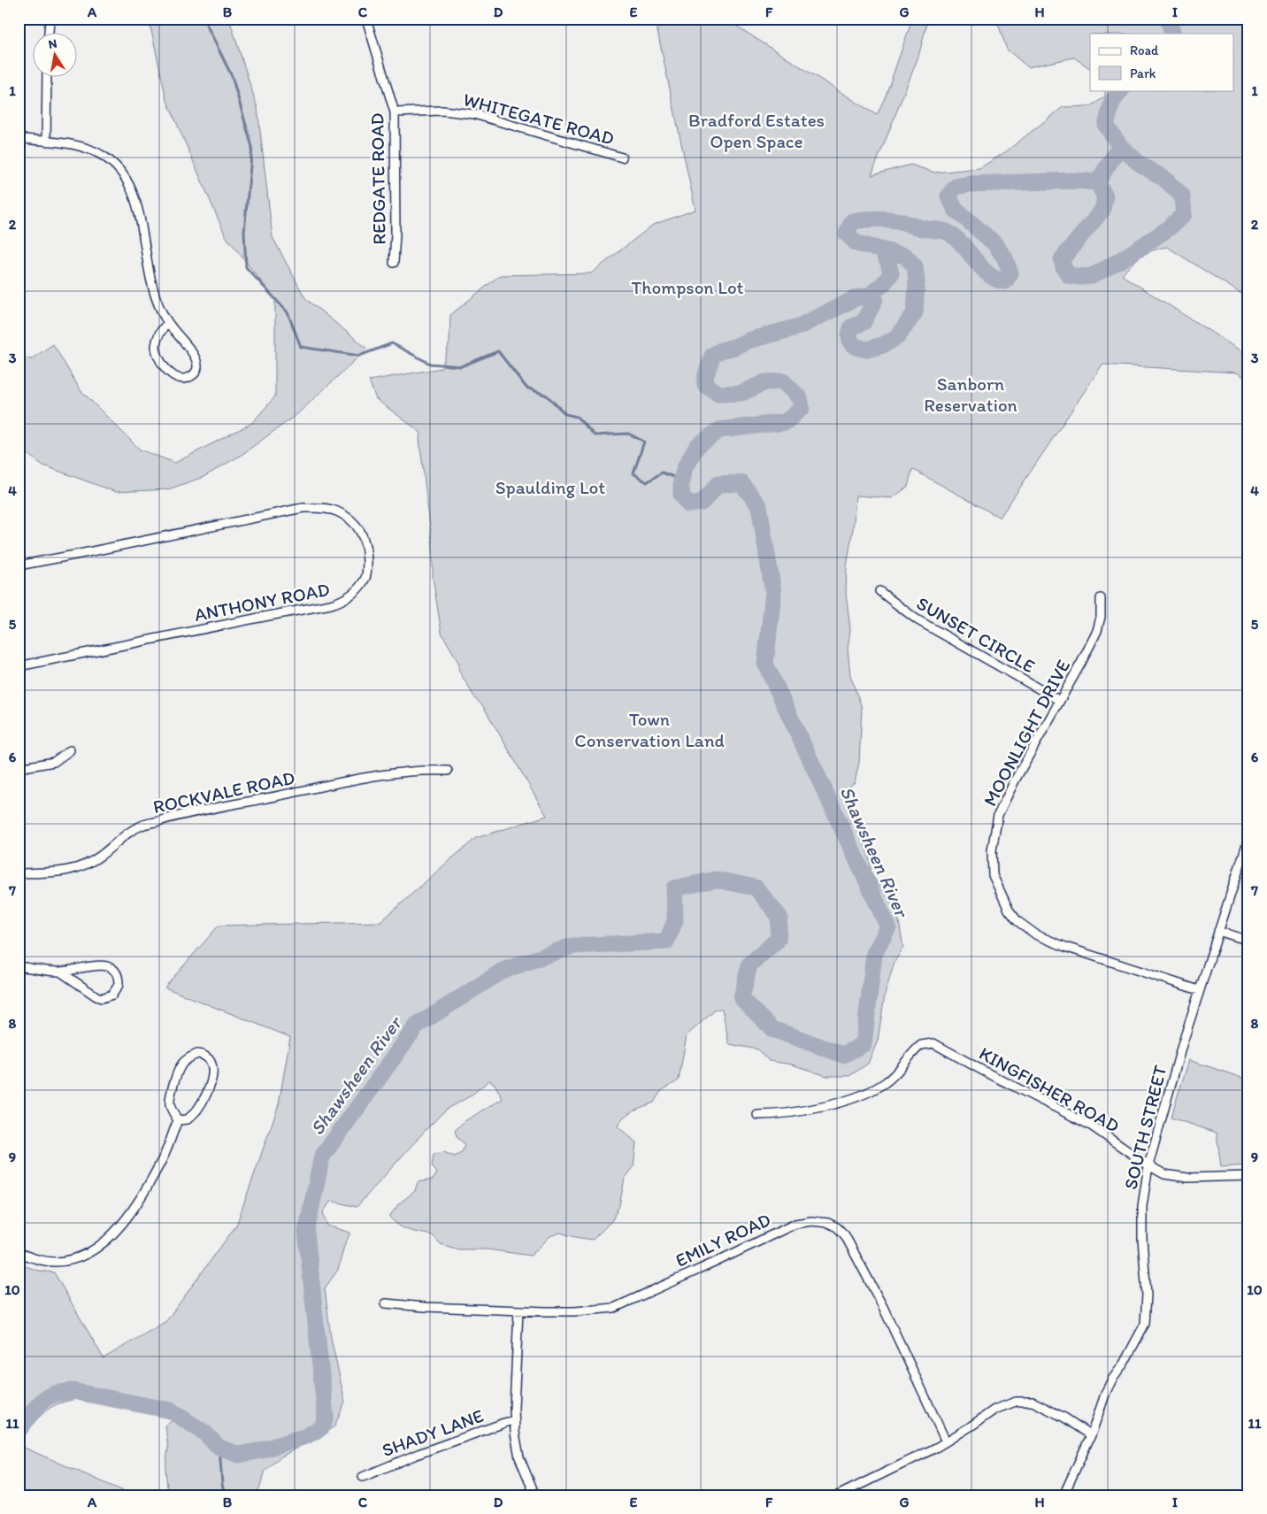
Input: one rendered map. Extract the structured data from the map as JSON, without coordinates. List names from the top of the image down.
{
  "streets": {
    "street": [
      "WHITEGATE ROAD",
      "REDGATE ROAD",
      "ANTHONY ROAD",
      "SUNSET CIRCLE",
      "MOONLIGHT DRIVE",
      "ROCKVALE ROAD",
      "KINGFISHER ROAD",
      "SOUTH STREET",
      "EMILY ROAD",
      "SHADY LANE"
    ]
  },
  "crossings": [
    ["WHITEGATE ROAD", "REDGATE ROAD"],
    ["SUNSET CIRCLE", "MOONLIGHT DRIVE"],
    ["MOONLIGHT DRIVE", "SOUTH STREET"],
    ["KINGFISHER ROAD", "SOUTH STREET"]
  ],
  "water": ["Shawsheen River"],
  "parks": [
    "Bradford Estates Open Space",
    "Thompson Lot",
    "Sanborn Reservation",
    "Spaulding Lot",
    "Town Conservation Land"
  ],
  "legend": ["Road", "Park"],
  "north": "top",
  "grid": {
    "columns": [
      "A",
      "B",
      "C",
      "D",
      "E",
      "F",
      "G",
      "H",
      "I"
    ],
    "rows": [
      "1",
      "2",
      "3",
      "4",
      "5",
      "6",
      "7",
      "8",
      "9",
      "10",
      "11"
    ]
  }
}
